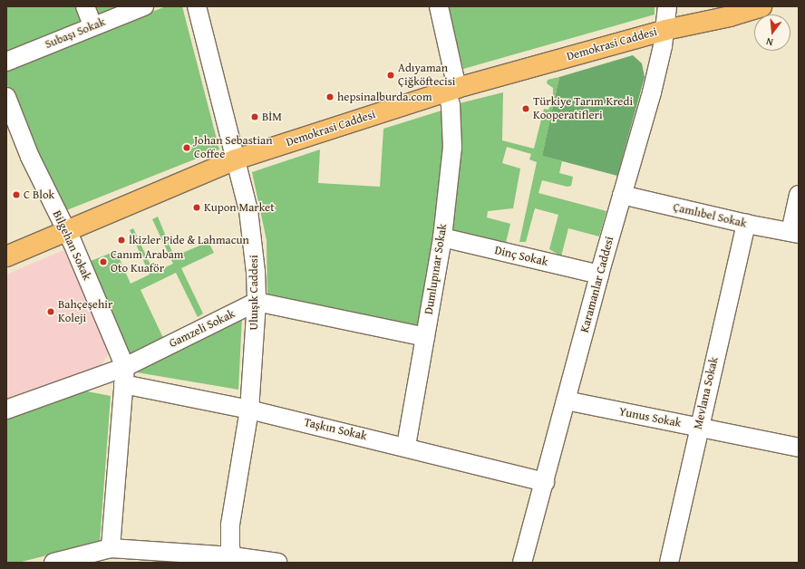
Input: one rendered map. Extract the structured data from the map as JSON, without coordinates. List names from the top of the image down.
{
  "streets": {
    "main road": ["Demokrasi Caddesi"],
    "street": [
      "Subaşı Sokak",
      "Çamlıbel Sokak",
      "Bilgehan Sokak",
      "Dinç Sokak",
      "Dumlupınar Sokak",
      "Karamanlar Caddesi",
      "Uluışık Caddesi",
      "Gamzeli Sokak",
      "Mevlana Sokak",
      "Yunus Sokak",
      "Taşkın Sokak"
    ]
  },
  "crossings": [
    ["Demokrasi Caddesi", "Bilgehan Sokak"],
    ["Demokrasi Caddesi", "Dumlupınar Sokak"],
    ["Demokrasi Caddesi", "Karamanlar Caddesi"],
    ["Demokrasi Caddesi", "Uluışık Caddesi"],
    ["Çamlıbel Sokak", "Karamanlar Caddesi"],
    ["Çamlıbel Sokak", "Mevlana Sokak"],
    ["Bilgehan Sokak", "Gamzeli Sokak"],
    ["Bilgehan Sokak", "Taşkın Sokak"],
    ["Dinç Sokak", "Dumlupınar Sokak"],
    ["Dinç Sokak", "Karamanlar Caddesi"],
    ["Dumlupınar Sokak", "Taşkın Sokak"],
    ["Karamanlar Caddesi", "Yunus Sokak"],
    ["Karamanlar Caddesi", "Taşkın Sokak"],
    ["Uluışık Caddesi", "Gamzeli Sokak"],
    ["Uluışık Caddesi", "Taşkın Sokak"],
    ["Gamzeli Sokak", "Taşkın Sokak"],
    ["Mevlana Sokak", "Yunus Sokak"]
  ],
  "places": [
    "Adıyaman Çiğköftecisi",
    "hepsinalburda.com",
    "Türkiye Tarım Kredi Kooperatifleri",
    "BİM",
    "Johan Sebastian Coffee",
    "C Blok",
    "Kupon Market",
    "İkizler Pide & Lahmacun",
    "Canım Arabam Oto Kuaför",
    "Bahçeşehir Koleji"
  ],
  "north": "bottom"
}
